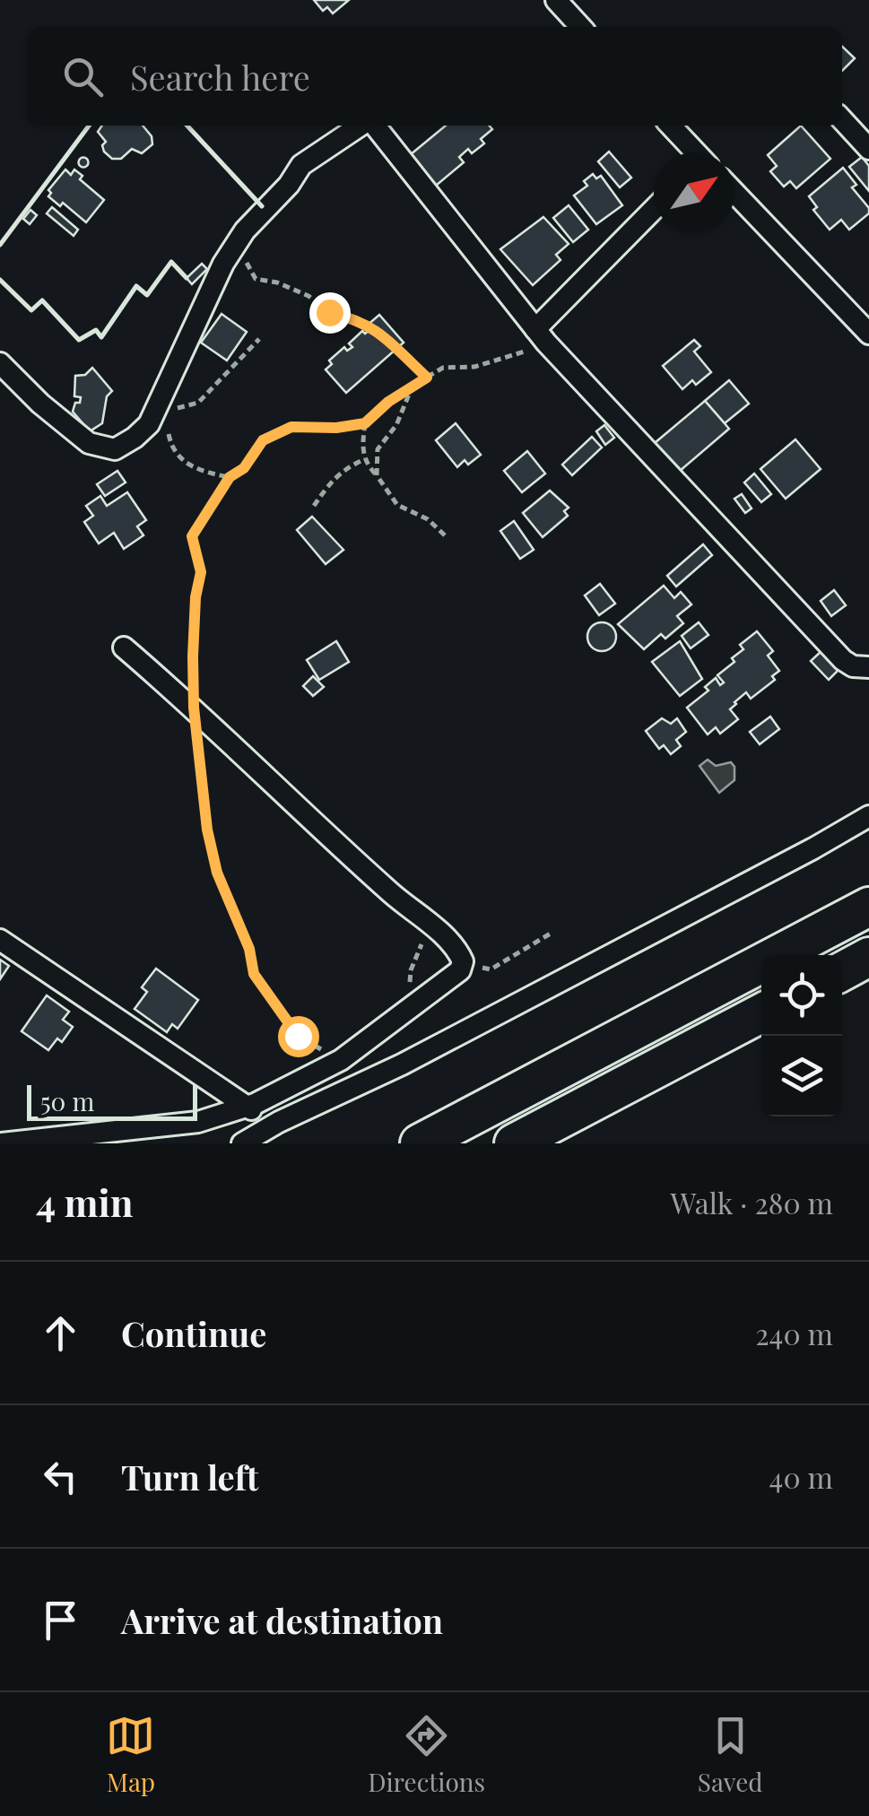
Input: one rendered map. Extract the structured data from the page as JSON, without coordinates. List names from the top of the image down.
{
  "scale_bar": "50 m",
  "north": "top right",
  "page": {
    "search": "Search here",
    "scale": "50 m",
    "heading": ["4 min", "Walk · 280 m"],
    "list": [
      ["Continue", "240 m"],
      ["Turn left", "40 m"],
      "Arrive at destination"
    ],
    "nav": ["Map", "Directions", "Saved"]
  }
}
